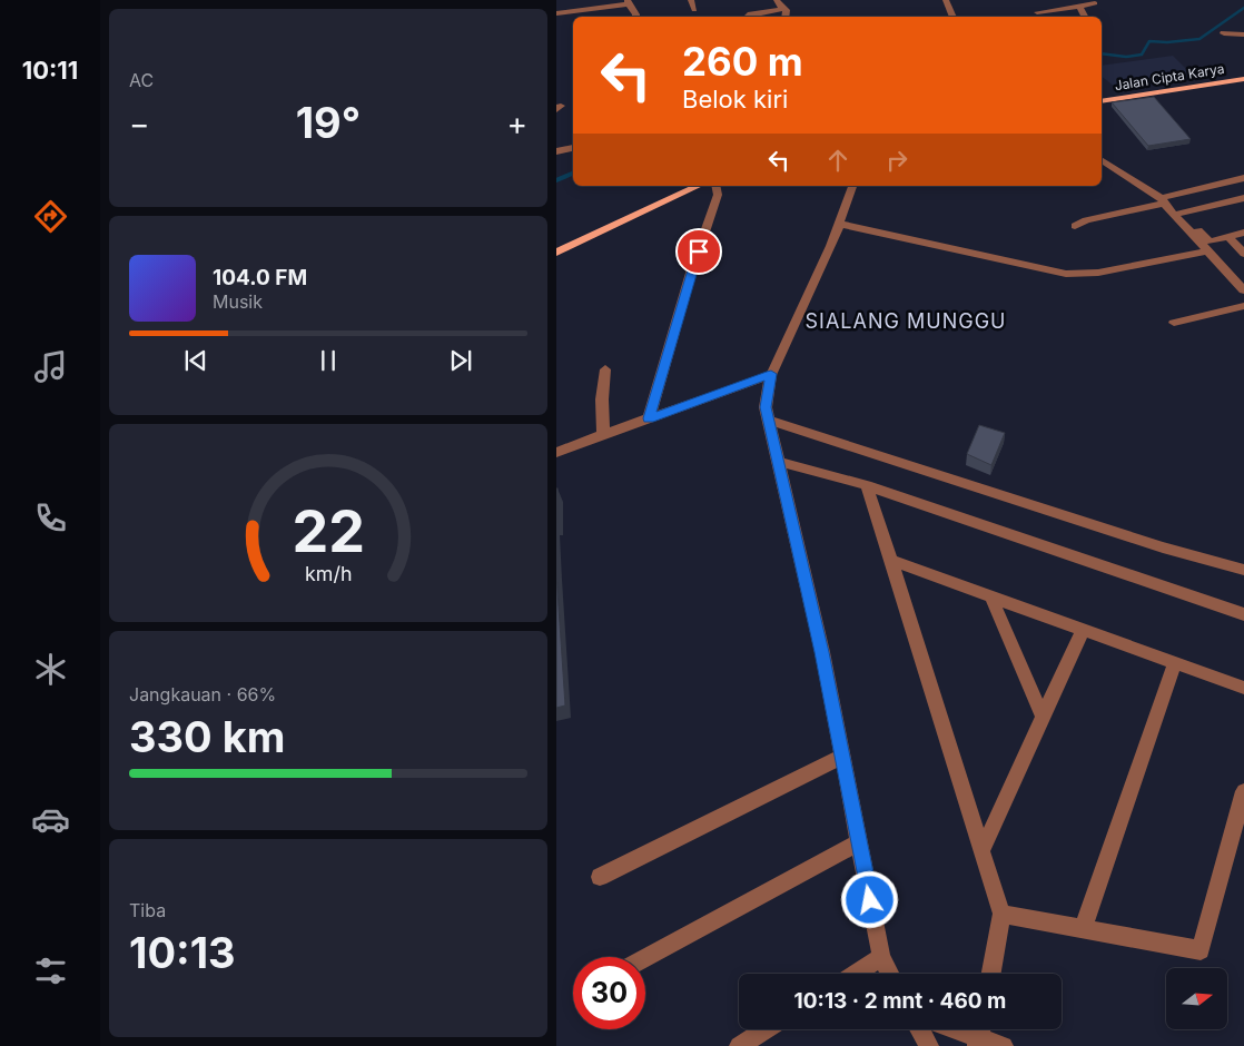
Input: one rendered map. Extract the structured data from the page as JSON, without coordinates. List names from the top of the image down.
{
  "streets": {
    "main road": ["Jalan Cipta Karya"]
  },
  "districts": ["SIALANG MUNGGU"],
  "north": "right",
  "page": {
    "tabs": "10:11",
    "tile": [
      "AC",
      ["Jangkauan · 66%", "330 km"],
      ["Tiba", "10:13"]
    ],
    "turn": ["260 m", "Belok kiri"],
    "heat": ["−", "19°", "+"],
    "song": ["104.0 FM", "Musik"],
    "limit": "30",
    "trip": "10:13 · 2 mnt · 460 m",
    "gauge": ["22", "km/h"]
  }
}
